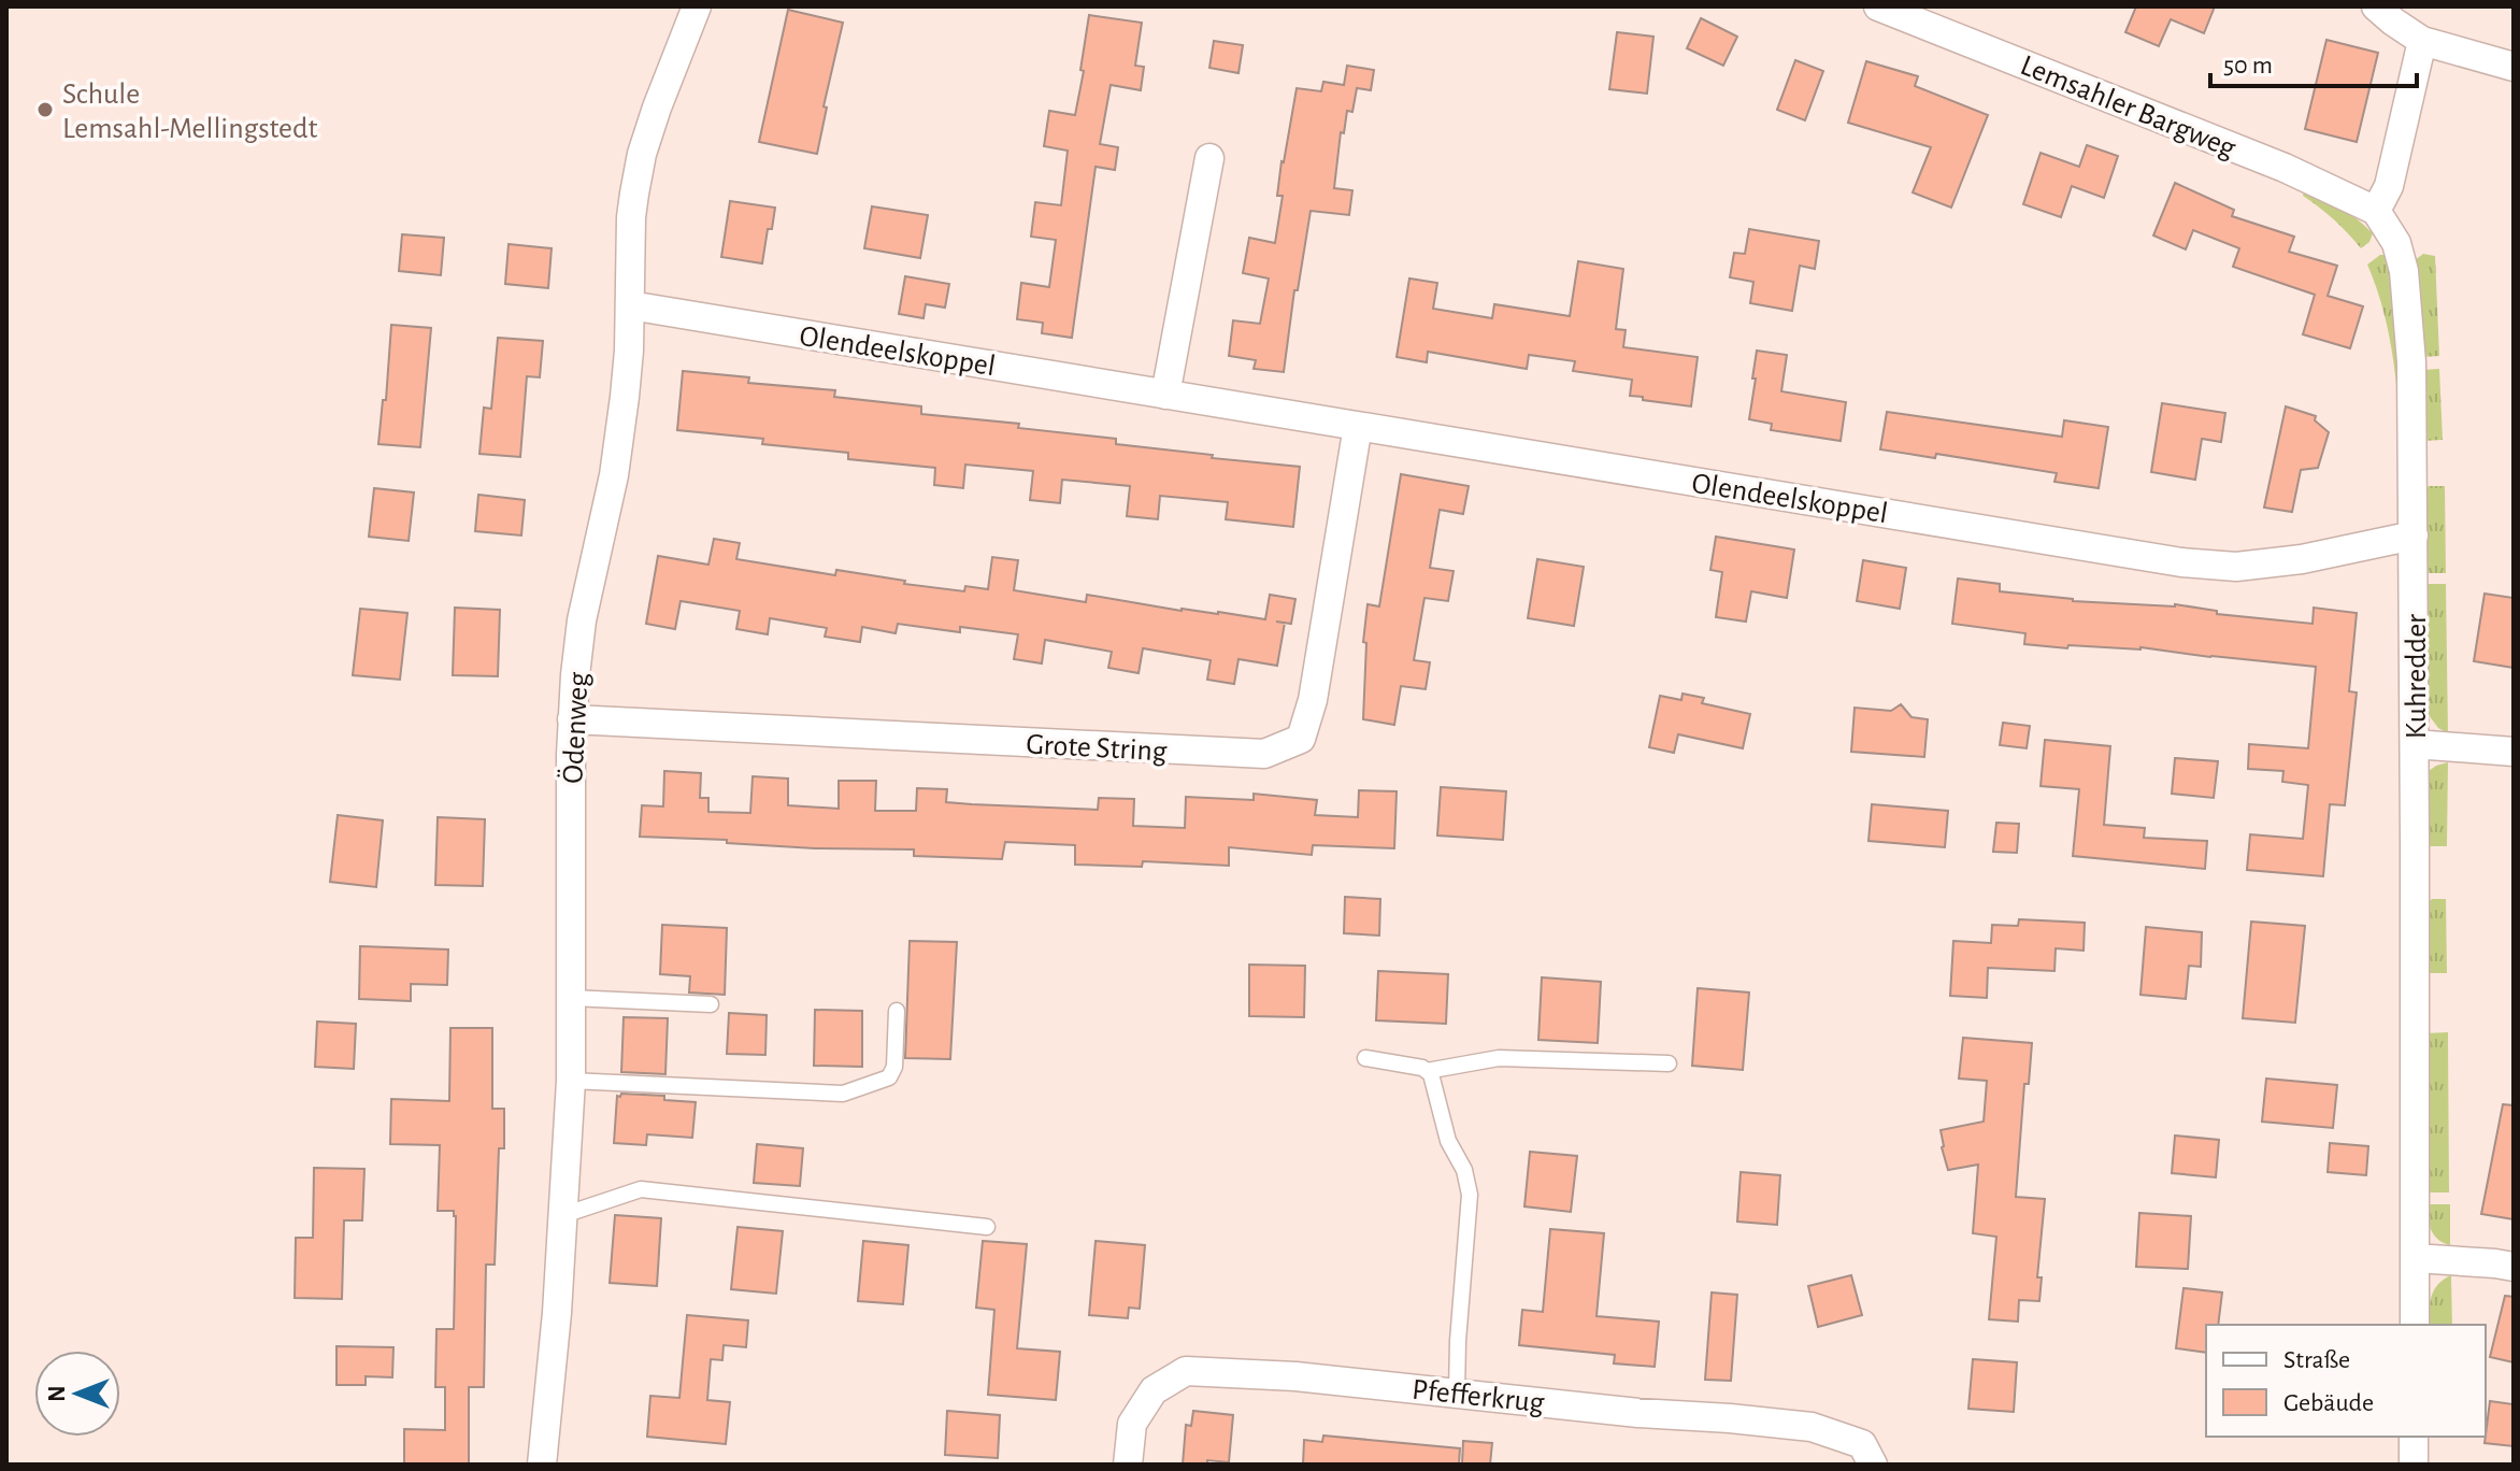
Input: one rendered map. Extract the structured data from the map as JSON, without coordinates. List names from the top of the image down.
{
  "streets": {
    "street": [
      "Lemsahler Bargweg",
      "Olendeelskoppel",
      "Kuhredder",
      "Ödenweg",
      "Grote String",
      "Pfefferkrug"
    ]
  },
  "crossings": [
    ["Lemsahler Bargweg", "Kuhredder"],
    ["Olendeelskoppel", "Kuhredder"],
    ["Olendeelskoppel", "Ödenweg"],
    ["Olendeelskoppel", "Grote String"],
    ["Ödenweg", "Grote String"]
  ],
  "places": ["Schule Lemsahl-Mellingstedt"],
  "legend": ["Straße", "Gebäude"],
  "scale_bar": "50 m",
  "north": "left"
}
